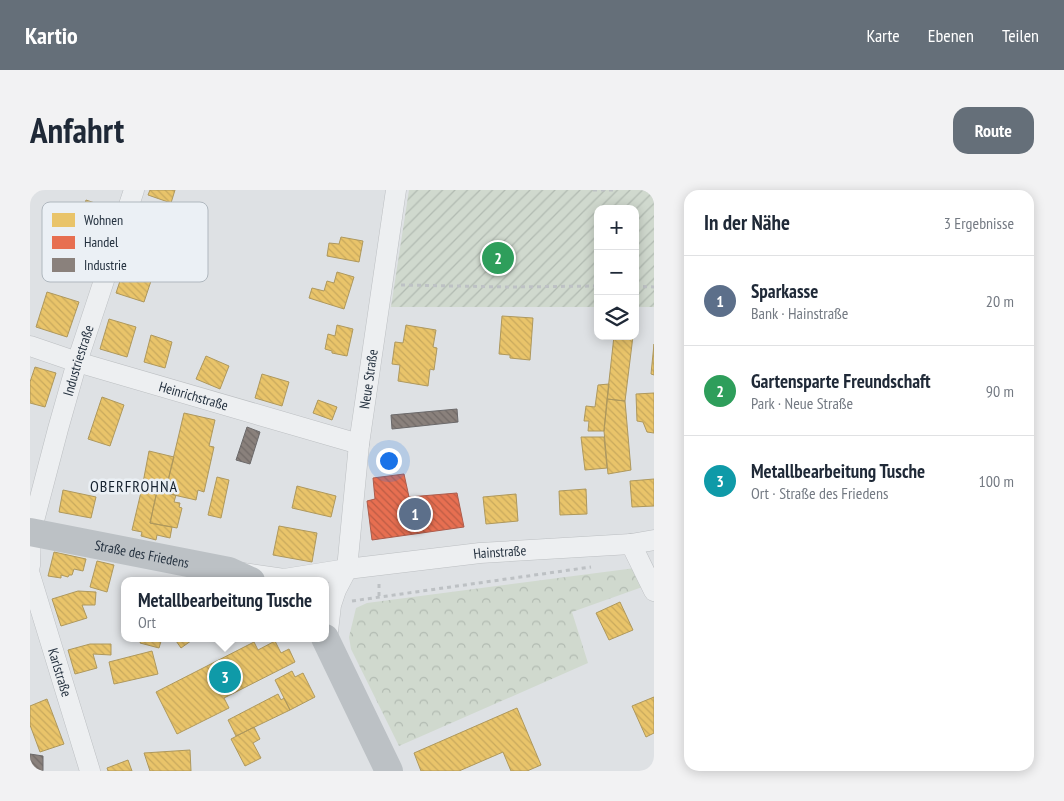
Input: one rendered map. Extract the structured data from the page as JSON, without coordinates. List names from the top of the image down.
{
  "streets": {
    "main road": ["Straße des Friedens"],
    "street": [
      "Industriestraße",
      "Neue Straße",
      "Heinrichstraße",
      "Hainstraße",
      "Karlstraße"
    ]
  },
  "crossings": [
    ["Industriestraße", "Heinrichstraße"],
    ["Industriestraße", "Straße des Friedens"],
    ["Neue Straße", "Heinrichstraße"],
    ["Neue Straße", "Hainstraße"],
    ["Hainstraße", "Straße des Friedens"]
  ],
  "districts": ["OBERFROHNA"],
  "legend": ["Wohnen", "Handel", "Industrie"],
  "page": {
    "header": "Kartio",
    "nav": ["Karte", "Ebenen", "Teilen"],
    "title": "Anfahrt",
    "buttons": "Route",
    "heading": ["In der Nähe", "3 Ergebnisse"],
    "map_buttons": ["+", "−"],
    "pins": ["2", "1", "3"],
    "list": [
      {
        "mark": "1",
        "name": "Sparkasse",
        "note": "Bank · Hainstraße",
        "value": "20 m"
      },
      {
        "mark": "2",
        "name": "Gartensparte Freundschaft",
        "note": "Park · Neue Straße",
        "value": "90 m"
      },
      {
        "mark": "3",
        "name": "Metallbearbeitung Tusche",
        "note": "Ort · Straße des Friedens",
        "value": "100 m"
      }
    ],
    "popup": ["Metallbearbeitung Tusche", "Ort"]
  }
}
